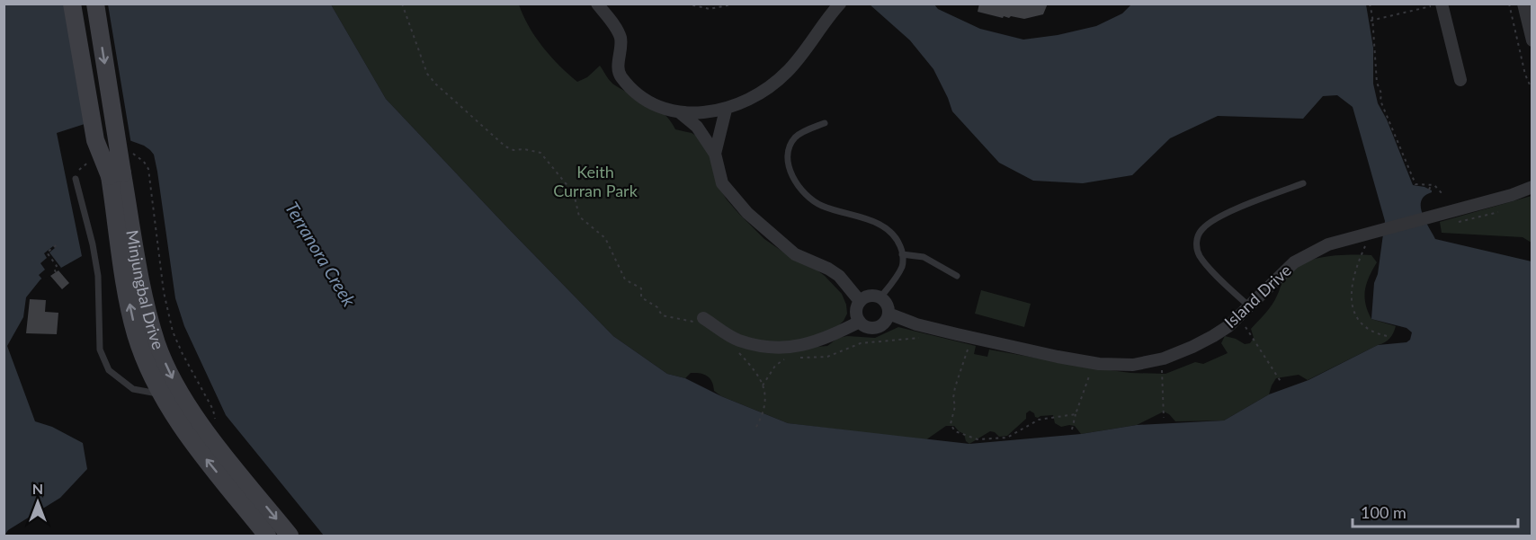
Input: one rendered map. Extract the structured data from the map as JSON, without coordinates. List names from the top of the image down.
{
  "streets": {
    "main road": ["Minjungbal Drive"],
    "street": ["Island Drive"]
  },
  "water": ["Terranora Creek"],
  "parks": ["Keith Curran Park"],
  "scale_bar": "100 m",
  "north": "top"
}
